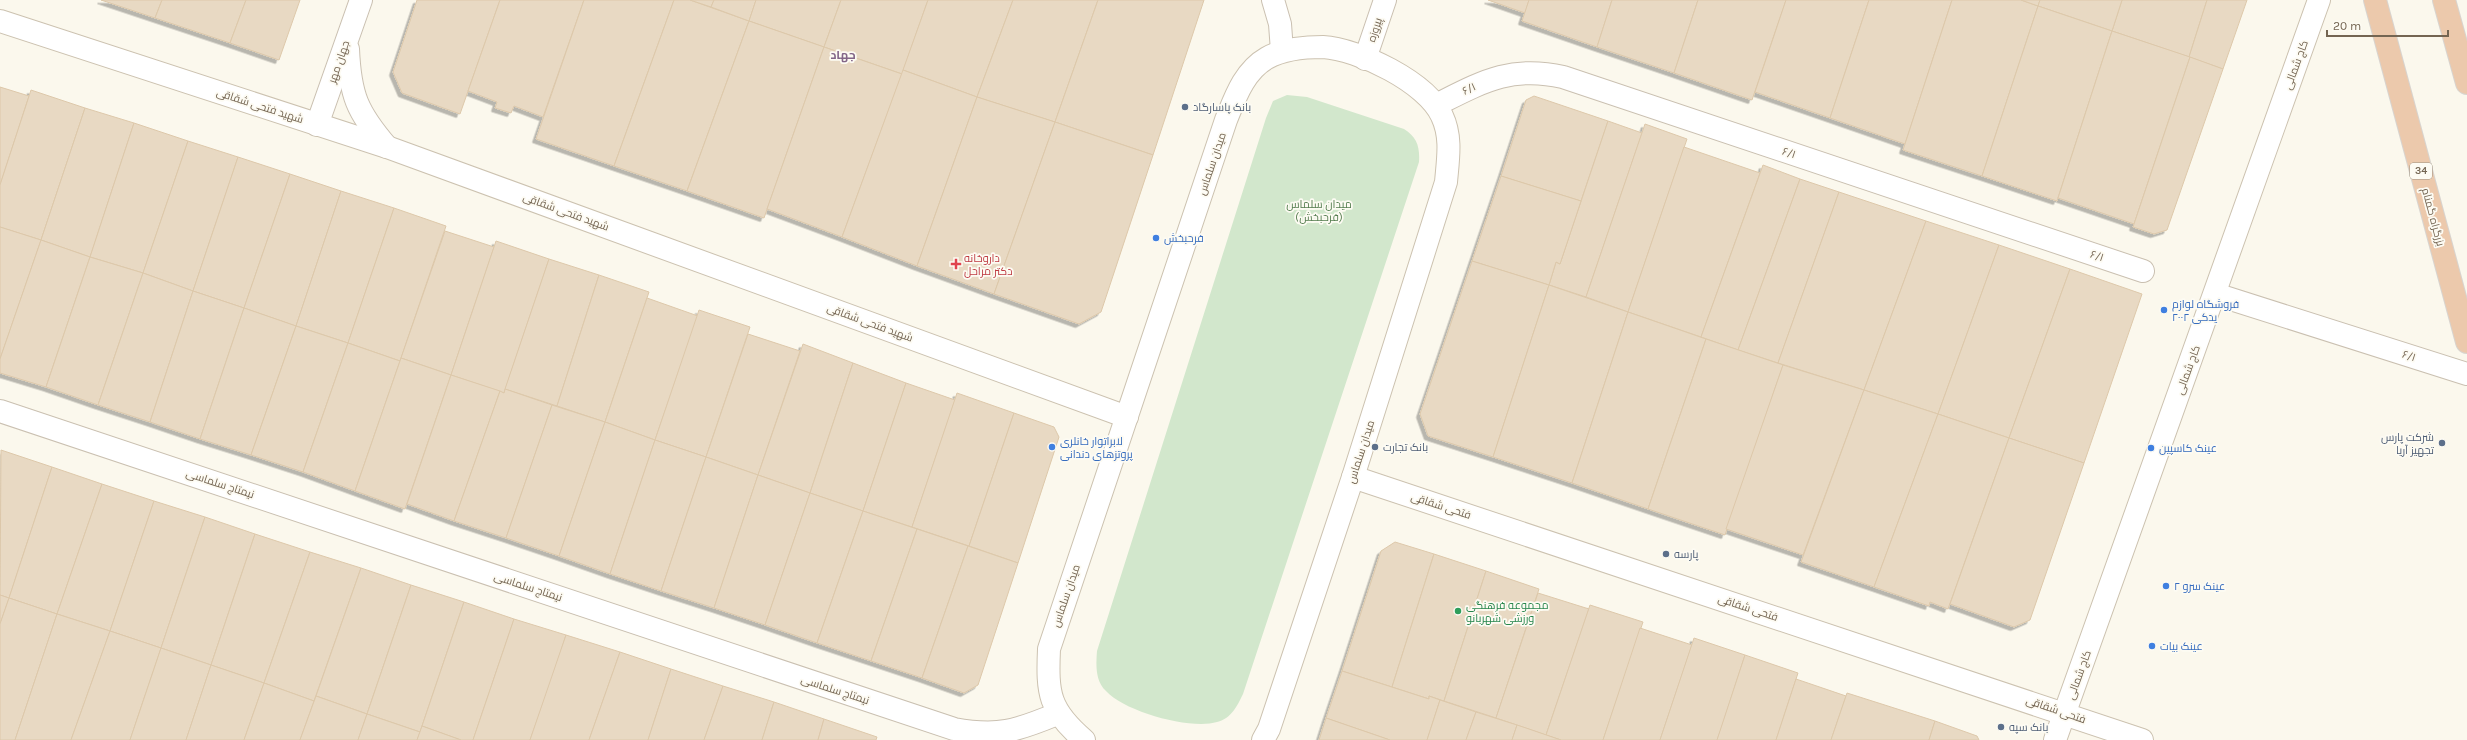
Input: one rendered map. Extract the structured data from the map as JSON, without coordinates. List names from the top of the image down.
{
  "streets": {
    "highway": ["34", "بزرگراه گمنام"],
    "main road": [
      "پیروزه",
      "جهان مهر",
      "کاج شمالی",
      "۶/۱",
      "شهید فتحی شقاقی",
      "میدان سلماس",
      "نیمتاج سلماسی",
      "فتحی شقاقی"
    ]
  },
  "crossings": [
    ["پیروزه", "میدان سلماس"],
    ["جهان مهر", "شهید فتحی شقاقی"],
    ["کاج شمالی", "۶/۱"],
    ["کاج شمالی", "فتحی شقاقی"],
    ["۶/۱", "میدان سلماس"],
    ["شهید فتحی شقاقی", "میدان سلماس"],
    ["میدان سلماس", "نیمتاج سلماسی"],
    ["میدان سلماس", "فتحی شقاقی"]
  ],
  "districts": ["جهاد"],
  "parks": ["میدان سلماس (فرحبخش)"],
  "places": {
    "other": [
      "بانک پاسارگاد",
      "فرحبخش",
      "فروشگاه لوازم یدکی ۲۰۰۲",
      "شرکت پارس تجهیز آریا",
      "لابراتوار خانلری پروتزهای دندانی",
      "بانک تجارت",
      "عینک کاسپین",
      "پارسه",
      "عینک سرو ۲",
      "مجموعه فرهنگی ورزشی شهربانو",
      "عینک بیات",
      "بانک سپه"
    ],
    "health": ["داروخانه دکتر مراحل"]
  },
  "scale_bar": "20 m"
}
